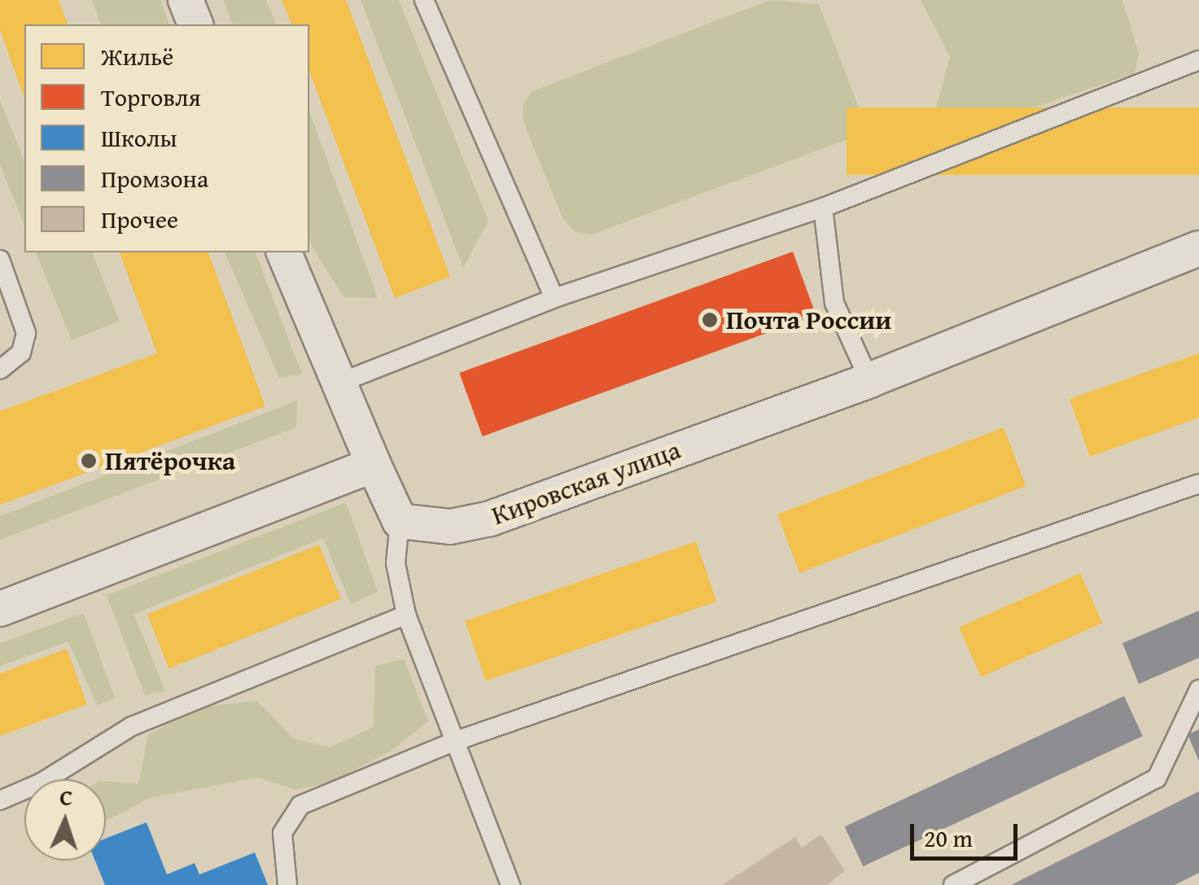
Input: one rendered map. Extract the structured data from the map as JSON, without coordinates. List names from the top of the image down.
{
  "streets": {
    "street": ["Кировская улица"]
  },
  "places": ["Почта России", "Пятёрочка"],
  "legend": [
    "Жильё",
    "Торговля",
    "Школы",
    "Промзона",
    "Прочее"
  ],
  "scale_bar": "20 m",
  "north": "top"
}
